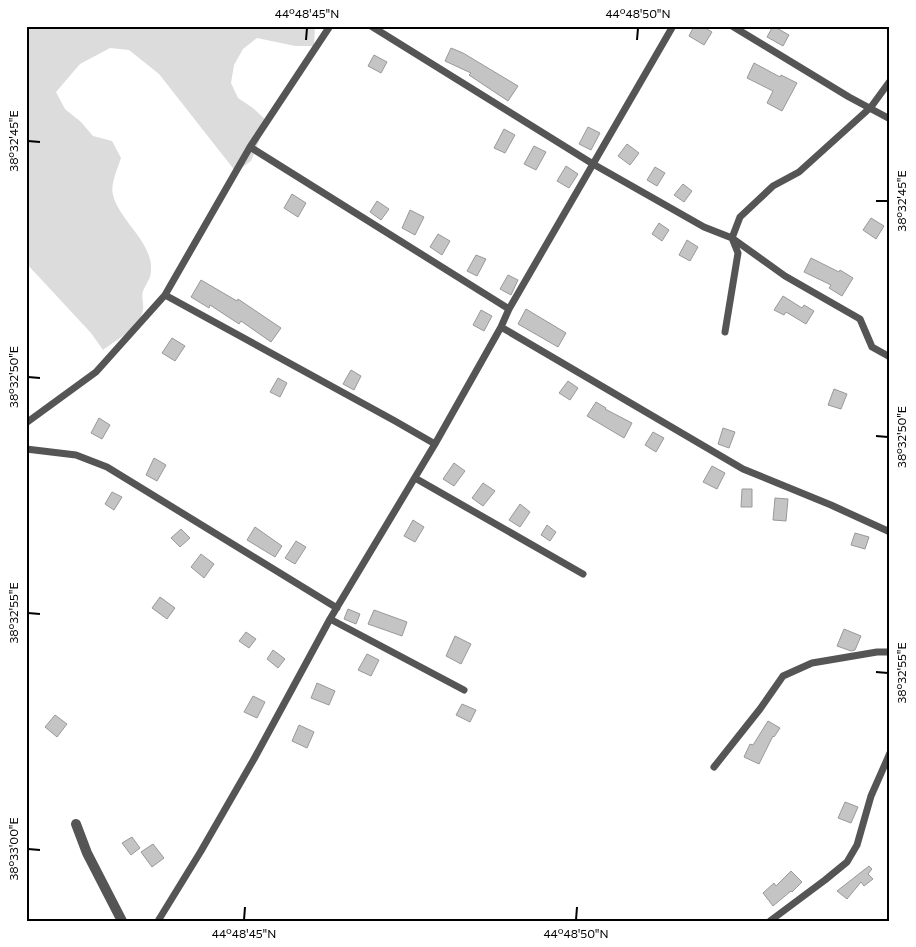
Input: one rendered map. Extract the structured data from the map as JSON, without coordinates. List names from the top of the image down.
{
  "coordinates": [
    "44°48'45\"N",
    "44°48'50\"N",
    "38°32'45\"E",
    "38°32'50\"E",
    "38°32'55\"E",
    "38°33'00\"E"
  ]
}
